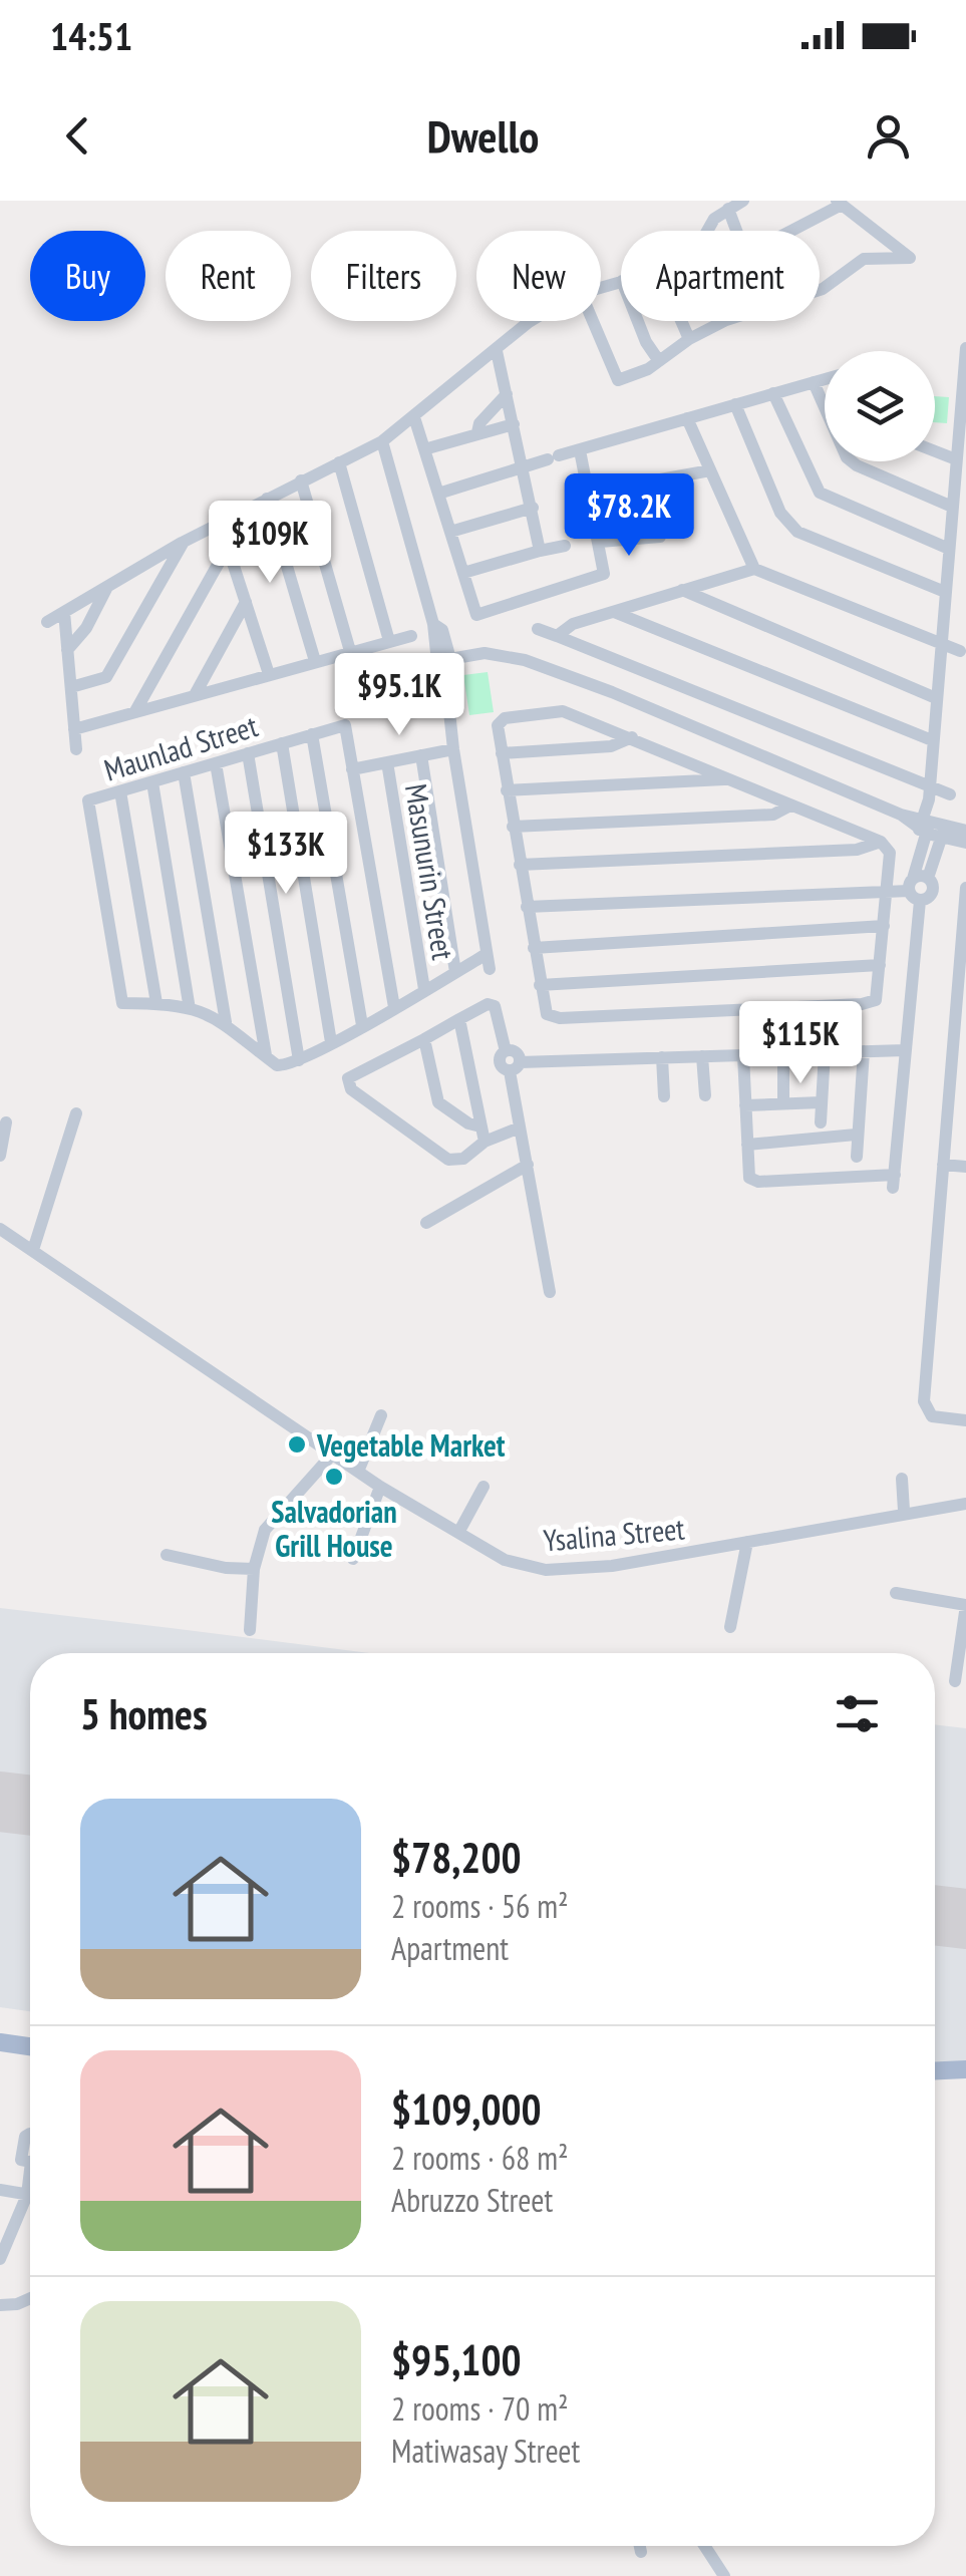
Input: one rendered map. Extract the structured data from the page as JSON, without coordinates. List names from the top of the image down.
{
  "streets": {
    "street": ["Maunlad Street", "Masunurin Street", "Ysalina Street"]
  },
  "places": ["Vegetable Market", "Salvadorian Grill House"],
  "page": {
    "status": "14:51",
    "header": "Dwello",
    "chip": [
      "Buy",
      "Rent",
      "Filters",
      "New",
      "Apartment"
    ],
    "price": [
      "$78.2K",
      "$109K",
      "$95.1K",
      "$133K",
      "$115K"
    ],
    "heading": "5 homes",
    "list": [
      {
        "name": "$78,200",
        "note": "2 rooms · 56 m² · Apartment"
      },
      {
        "name": "$109,000",
        "note": "2 rooms · 68 m² · Abruzzo Street"
      },
      {
        "name": "$95,100",
        "note": "2 rooms · 70 m² · Matiwasay Street"
      }
    ]
  }
}
